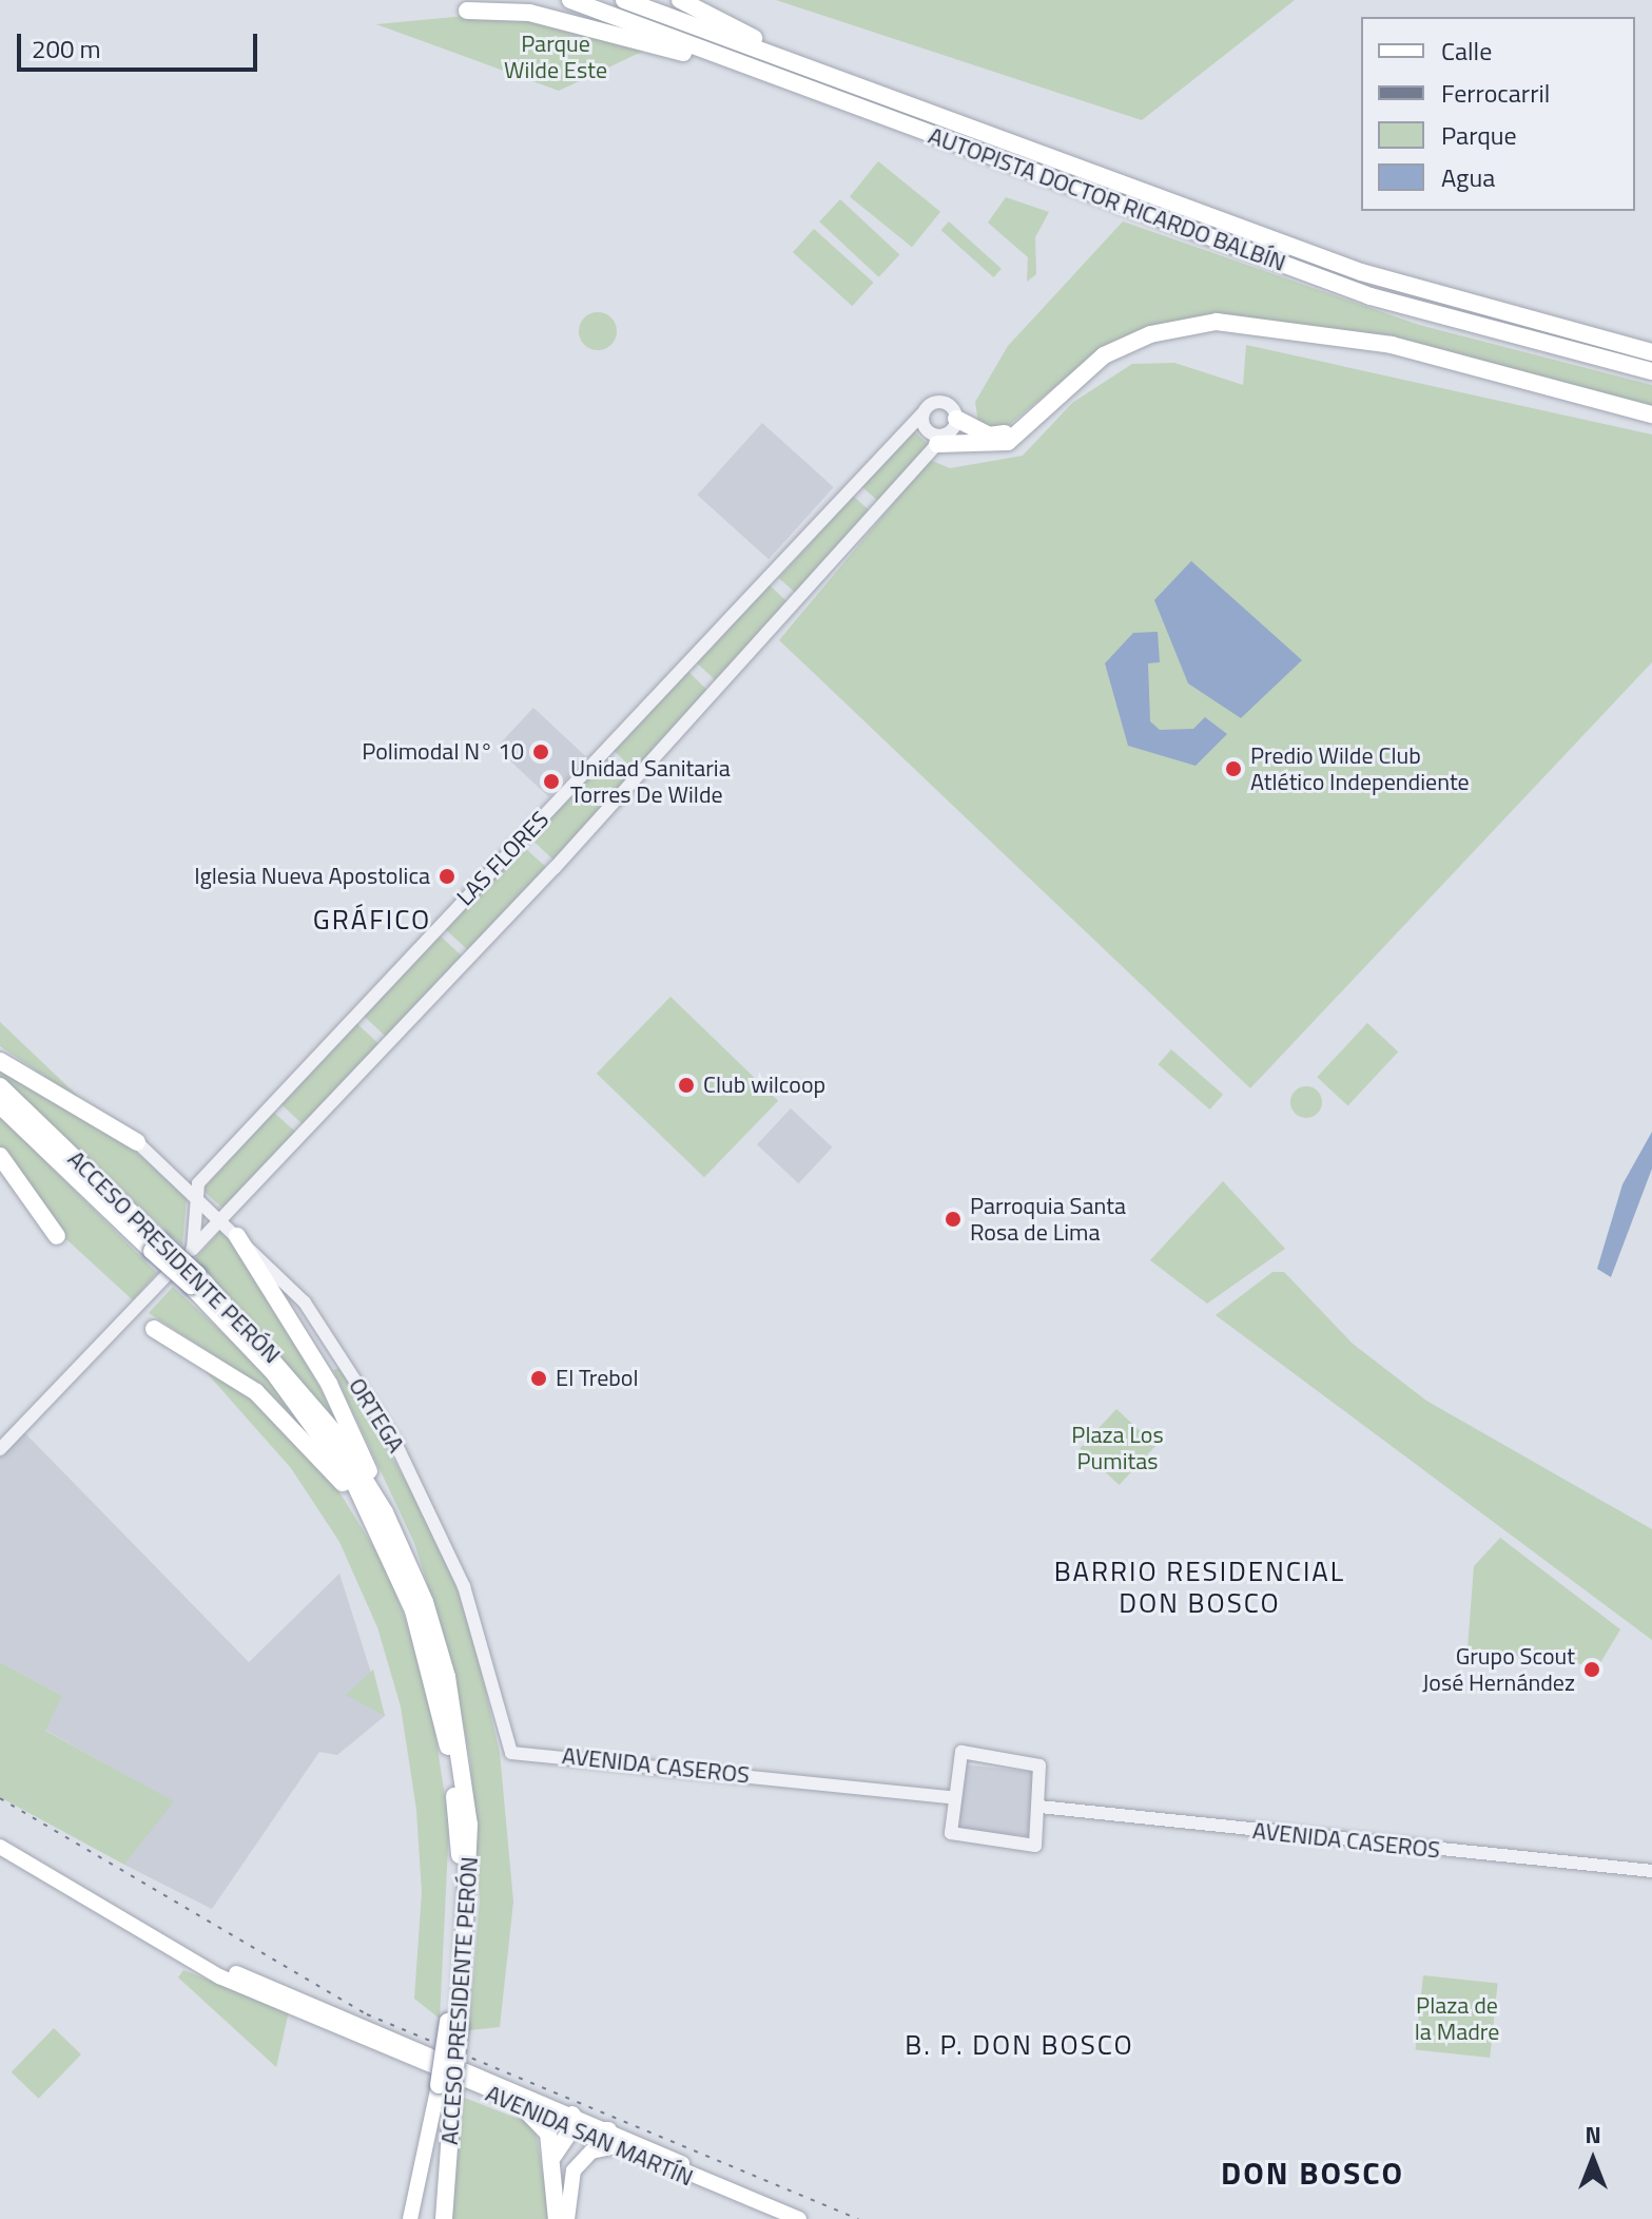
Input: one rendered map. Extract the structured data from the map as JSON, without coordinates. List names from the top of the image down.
{
  "streets": {
    "highway": ["AUTOPISTA DOCTOR RICARDO BALBÍN", "ACCESO PRESIDENTE PERÓN"],
    "main road": ["AVENIDA SAN MARTÍN"],
    "street": ["LAS FLORES", "ORTEGA", "AVENIDA CASEROS"]
  },
  "crossings": [
    ["LAS FLORES", "ORTEGA"],
    ["ORTEGA", "AVENIDA CASEROS"]
  ],
  "districts": [
    "GRÁFICO",
    "BARRIO RESIDENCIAL DON BOSCO",
    "B. P. DON BOSCO",
    "DON BOSCO"
  ],
  "parks": ["Parque Wilde Este", "Plaza Los Pumitas", "Plaza de la Madre"],
  "places": [
    "Polimodal N° 10",
    "Predio Wilde Club Atlético Independiente",
    "Unidad Sanitaria Torres De Wilde",
    "Iglesia Nueva Apostolica",
    "Club wilcoop",
    "Parroquia Santa Rosa de Lima",
    "El Trebol",
    "Grupo Scout José Hernández"
  ],
  "legend": [
    "Calle",
    "Ferrocarril",
    "Parque",
    "Agua"
  ],
  "scale_bar": "200 m",
  "north": "top"
}
